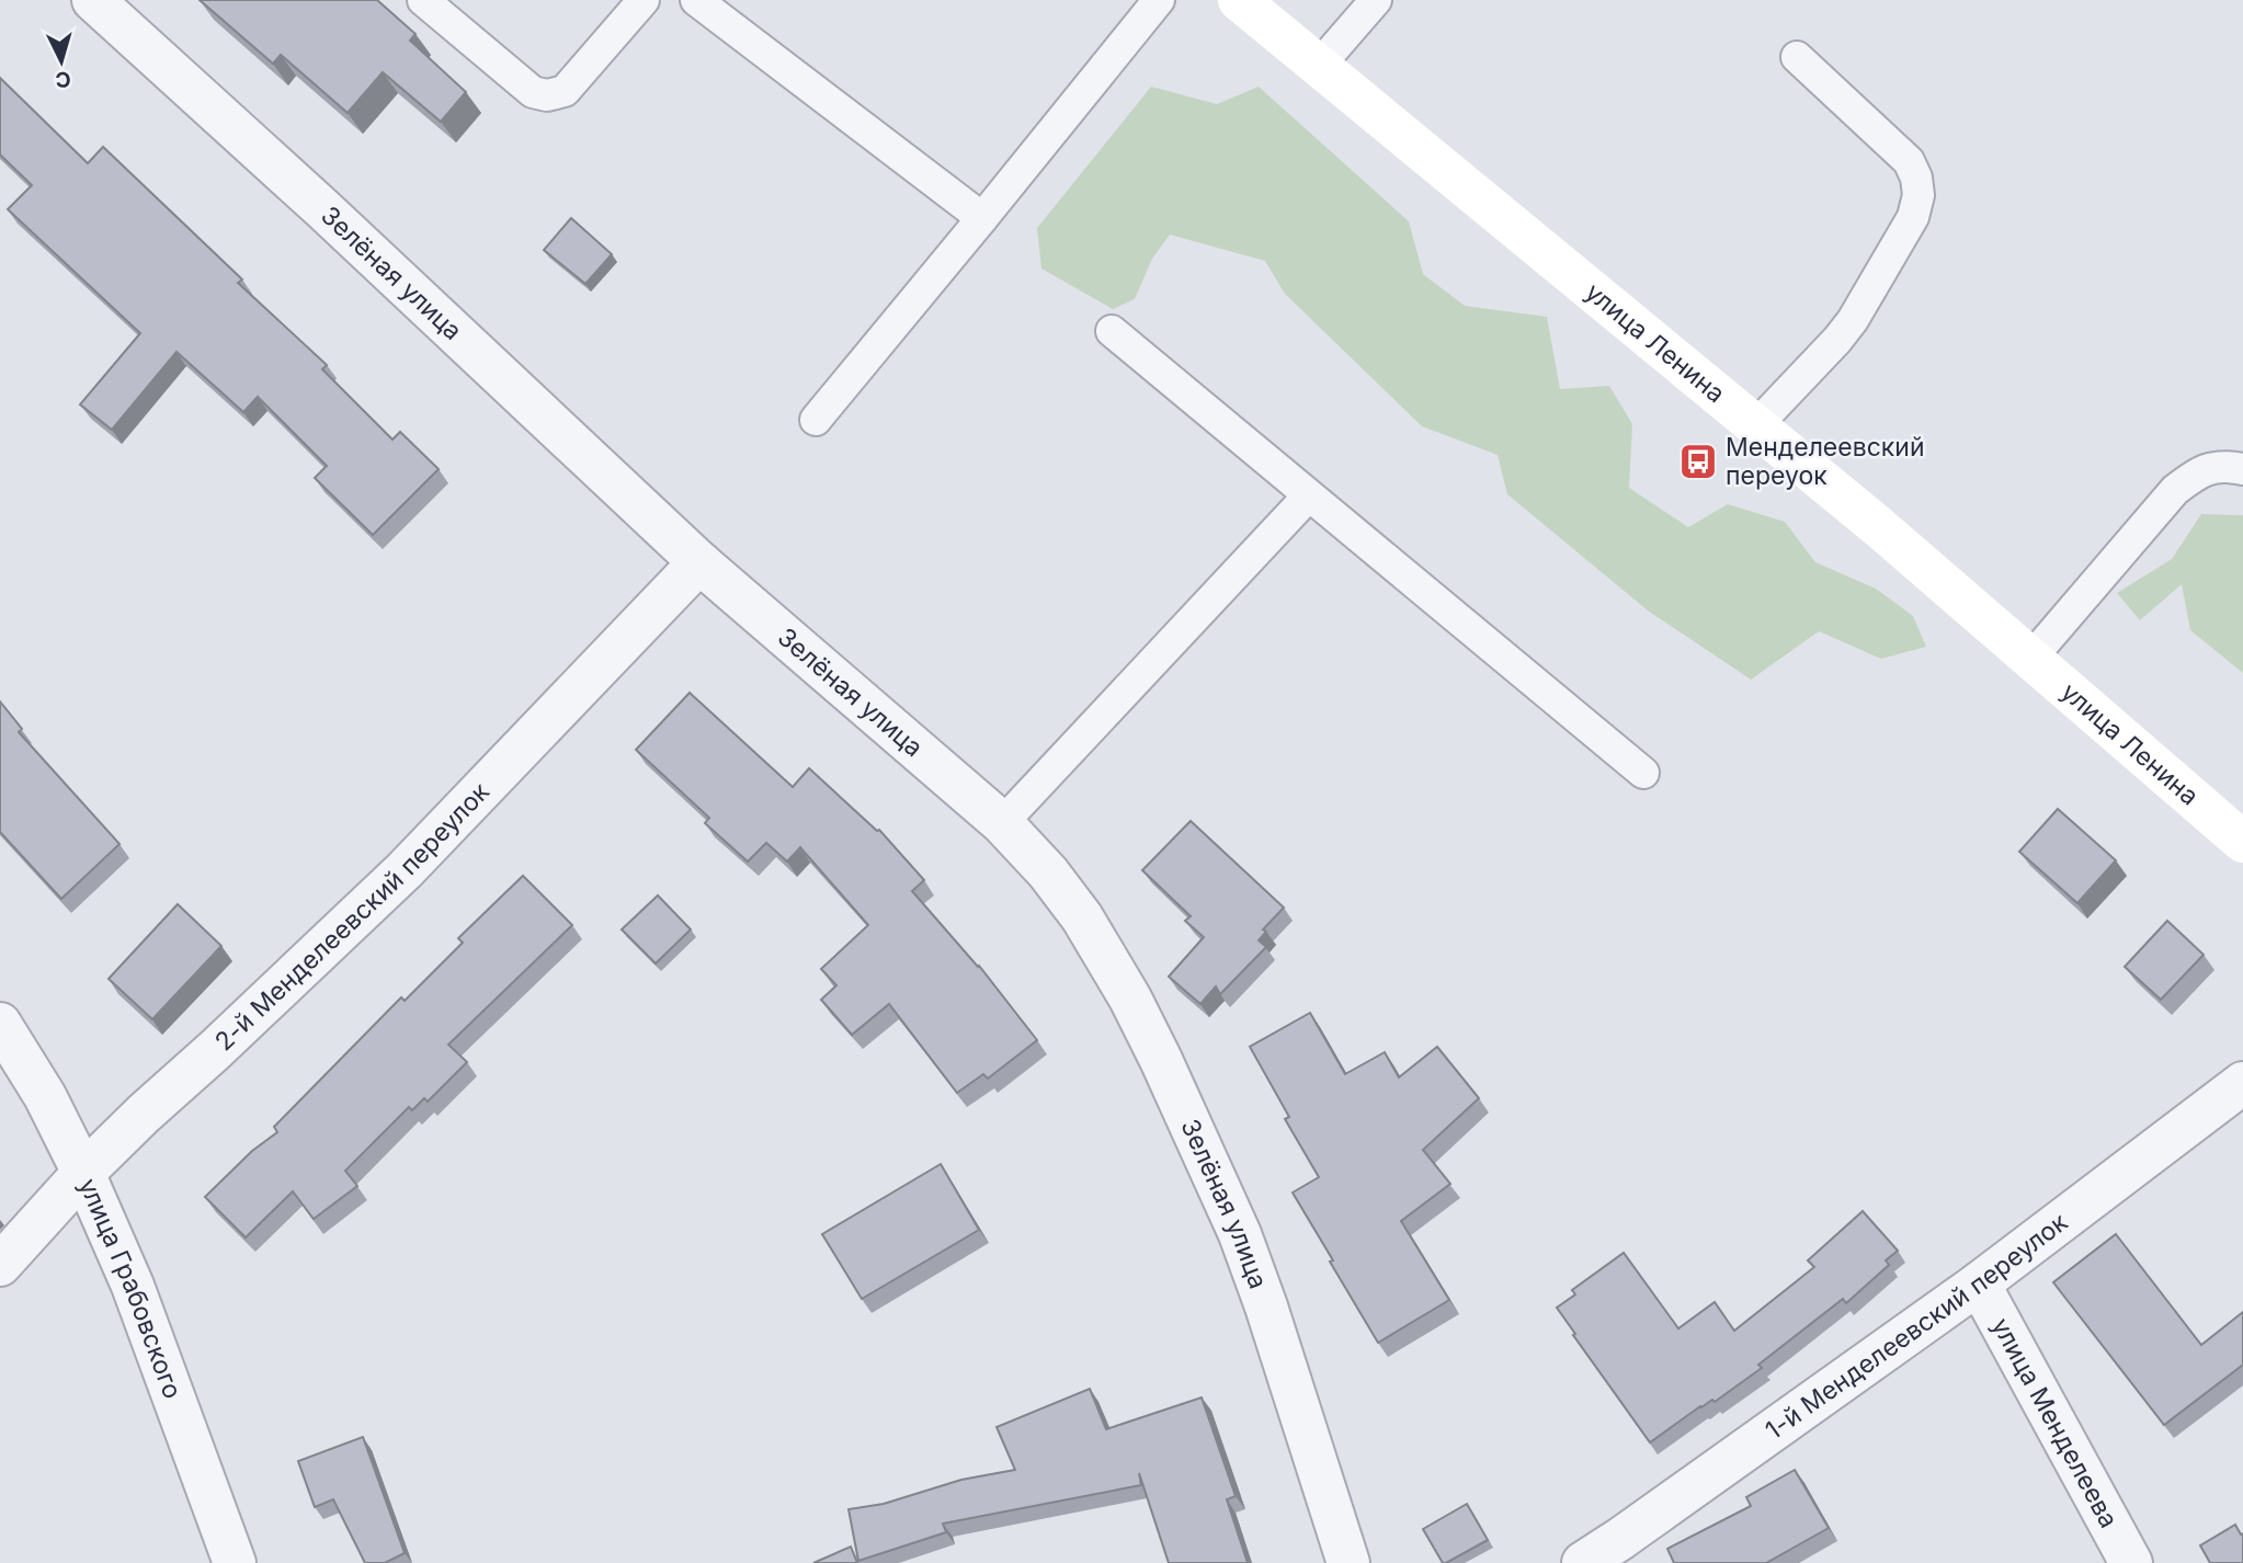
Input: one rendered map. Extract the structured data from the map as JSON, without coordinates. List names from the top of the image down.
{
  "streets": {
    "main road": ["улица Ленина"],
    "street": [
      "Зелёная улица",
      "2-й Менделеевский переулок",
      "улица Грабовского",
      "1-й Менделеевский переулок",
      "улица Менделеева"
    ]
  },
  "crossings": [
    ["Зелёная улица", "2-й Менделеевский переулок"],
    ["2-й Менделеевский переулок", "улица Грабовского"],
    ["1-й Менделеевский переулок", "улица Менделеева"]
  ],
  "places": {
    "bus stop": ["Менделеевский переуок"]
  },
  "north": "bottom"
}
